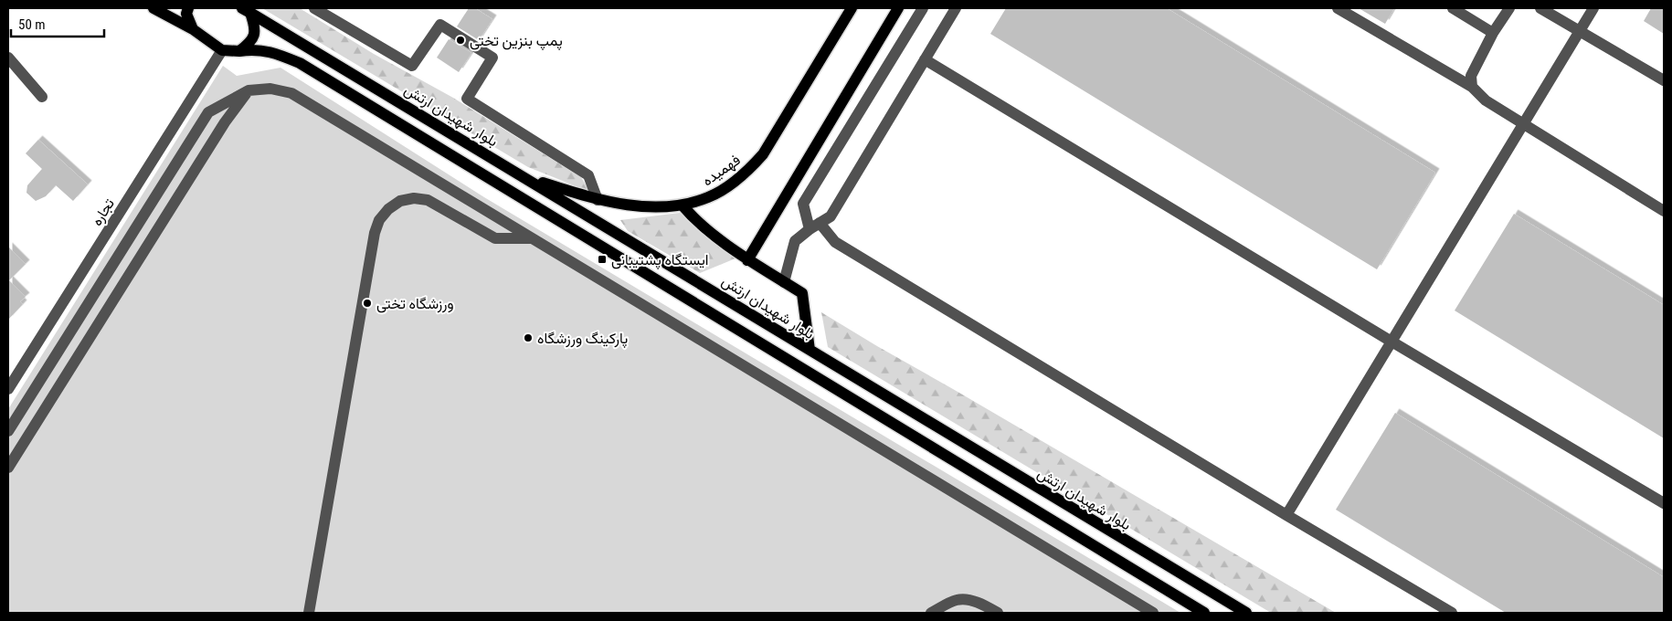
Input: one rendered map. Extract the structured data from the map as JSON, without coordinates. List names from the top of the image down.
{
  "streets": {
    "main road": ["بلوار شهیدان ارتش", "فهمیده"],
    "street": ["تجاره"]
  },
  "crossings": [
    ["بلوار شهیدان ارتش", "فهمیده"]
  ],
  "places": {
    "other": ["پمپ بنزین تختی", "ورزشگاه تختی", "پارکینگ ورزشگاه"],
    "transit": ["ایستگاه پشتیبانی"]
  },
  "scale_bar": "50 m"
}
